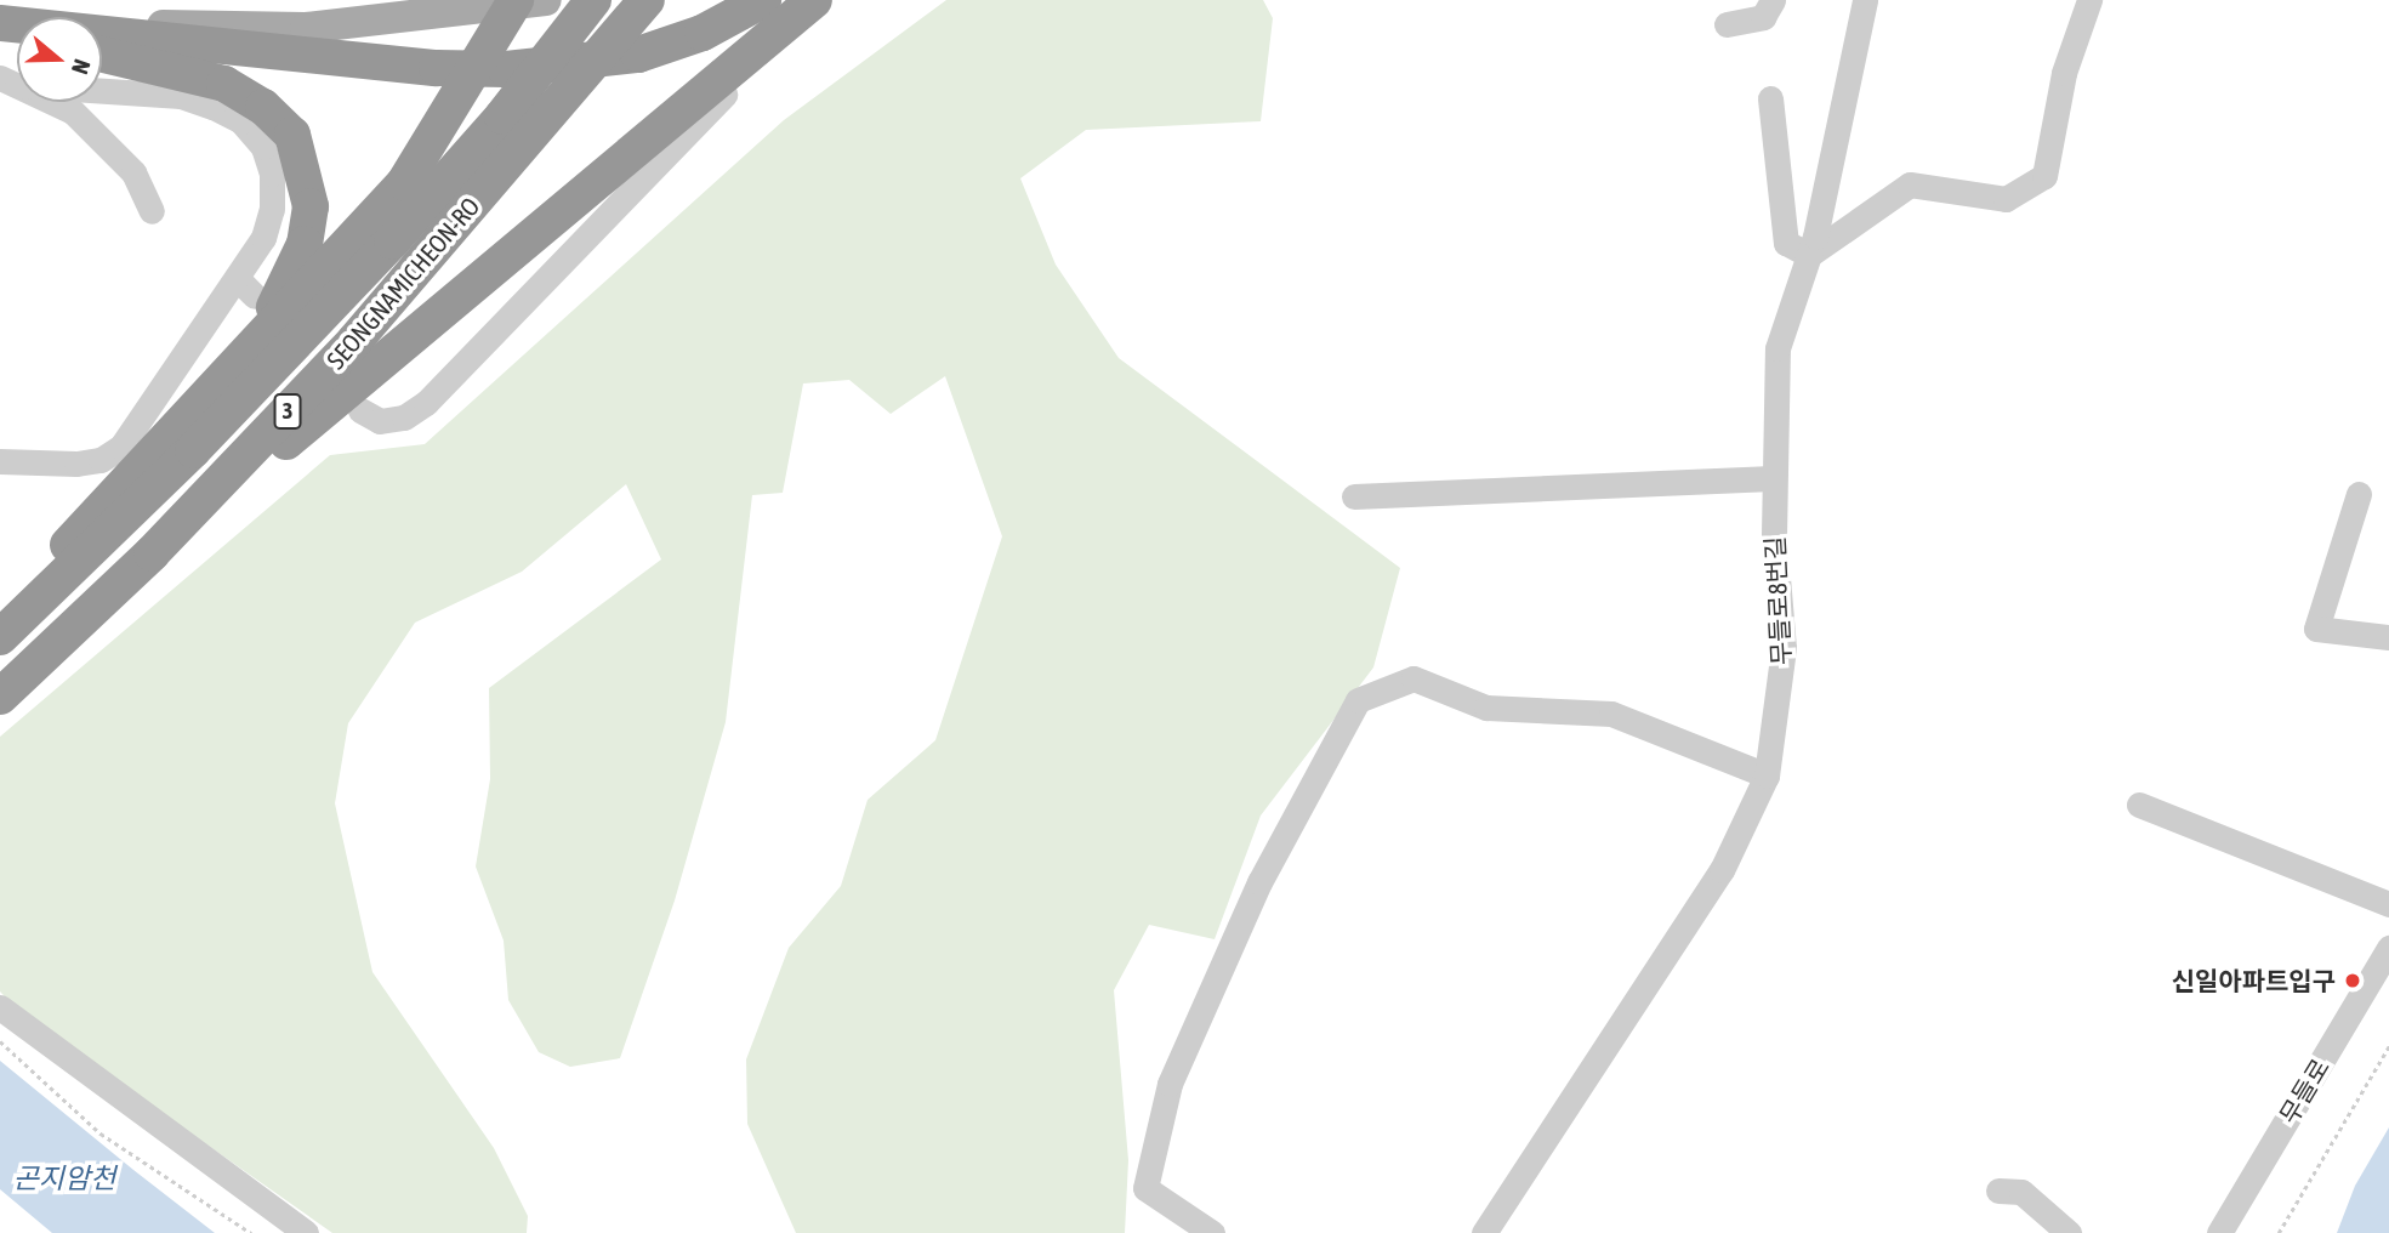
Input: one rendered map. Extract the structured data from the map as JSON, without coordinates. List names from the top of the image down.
{
  "streets": {
    "highway": ["SEONGNAMICHEON-RO", "3"],
    "street": ["무들로8번길", "무들로"]
  },
  "water": ["곤지암천"],
  "places": ["신일아파트입구"],
  "north": "right"
}
